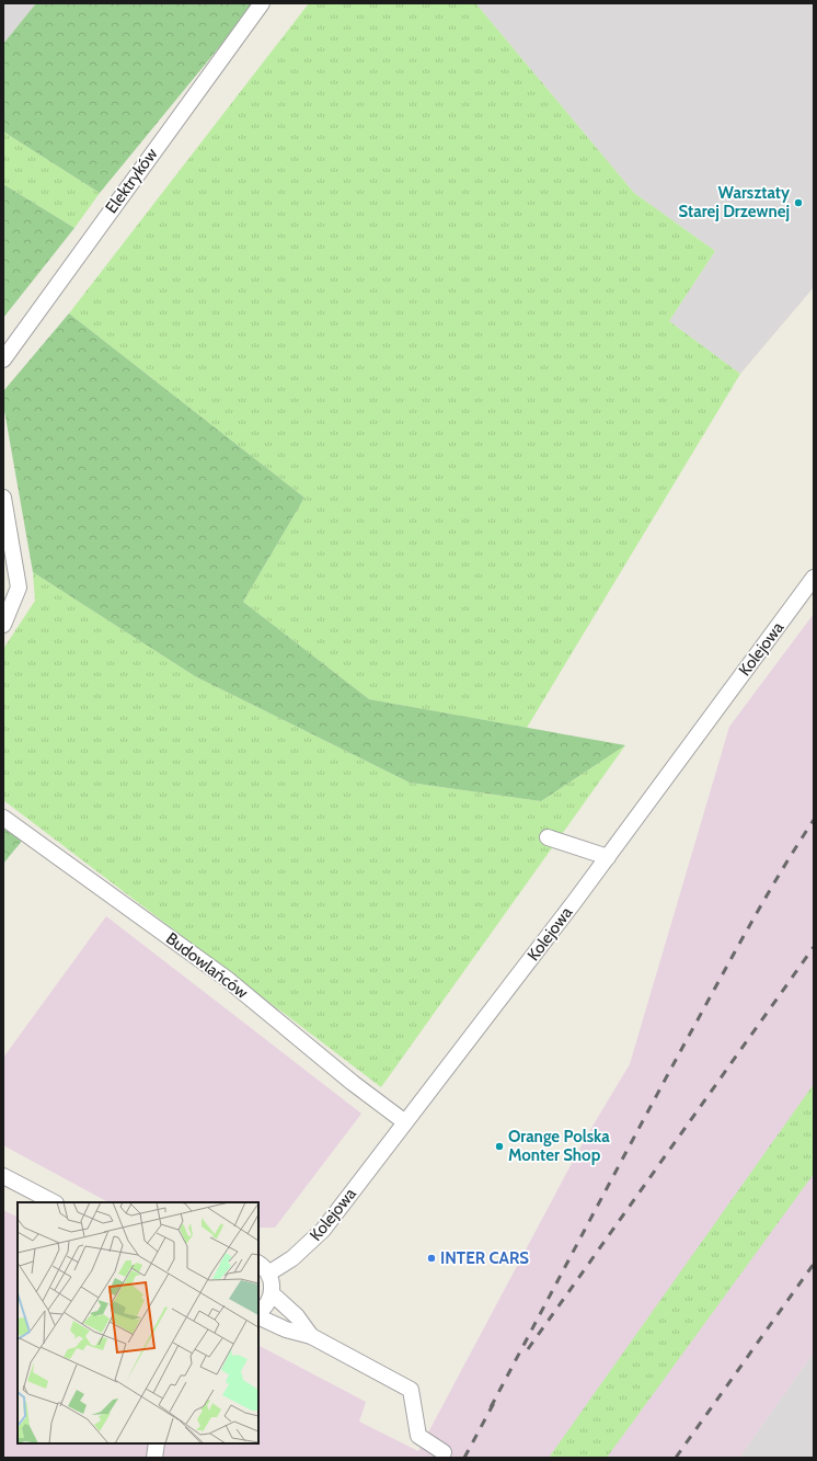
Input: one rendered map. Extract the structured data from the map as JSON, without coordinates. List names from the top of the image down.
{
  "streets": {
    "street": ["Elektryków", "Kolejowa", "Budowlańców"]
  },
  "crossings": [
    ["Kolejowa", "Budowlańców"]
  ],
  "places": ["Warsztaty Starej Drzewnej", "Orange Polska Monter Shop", "INTER CARS"]
}
